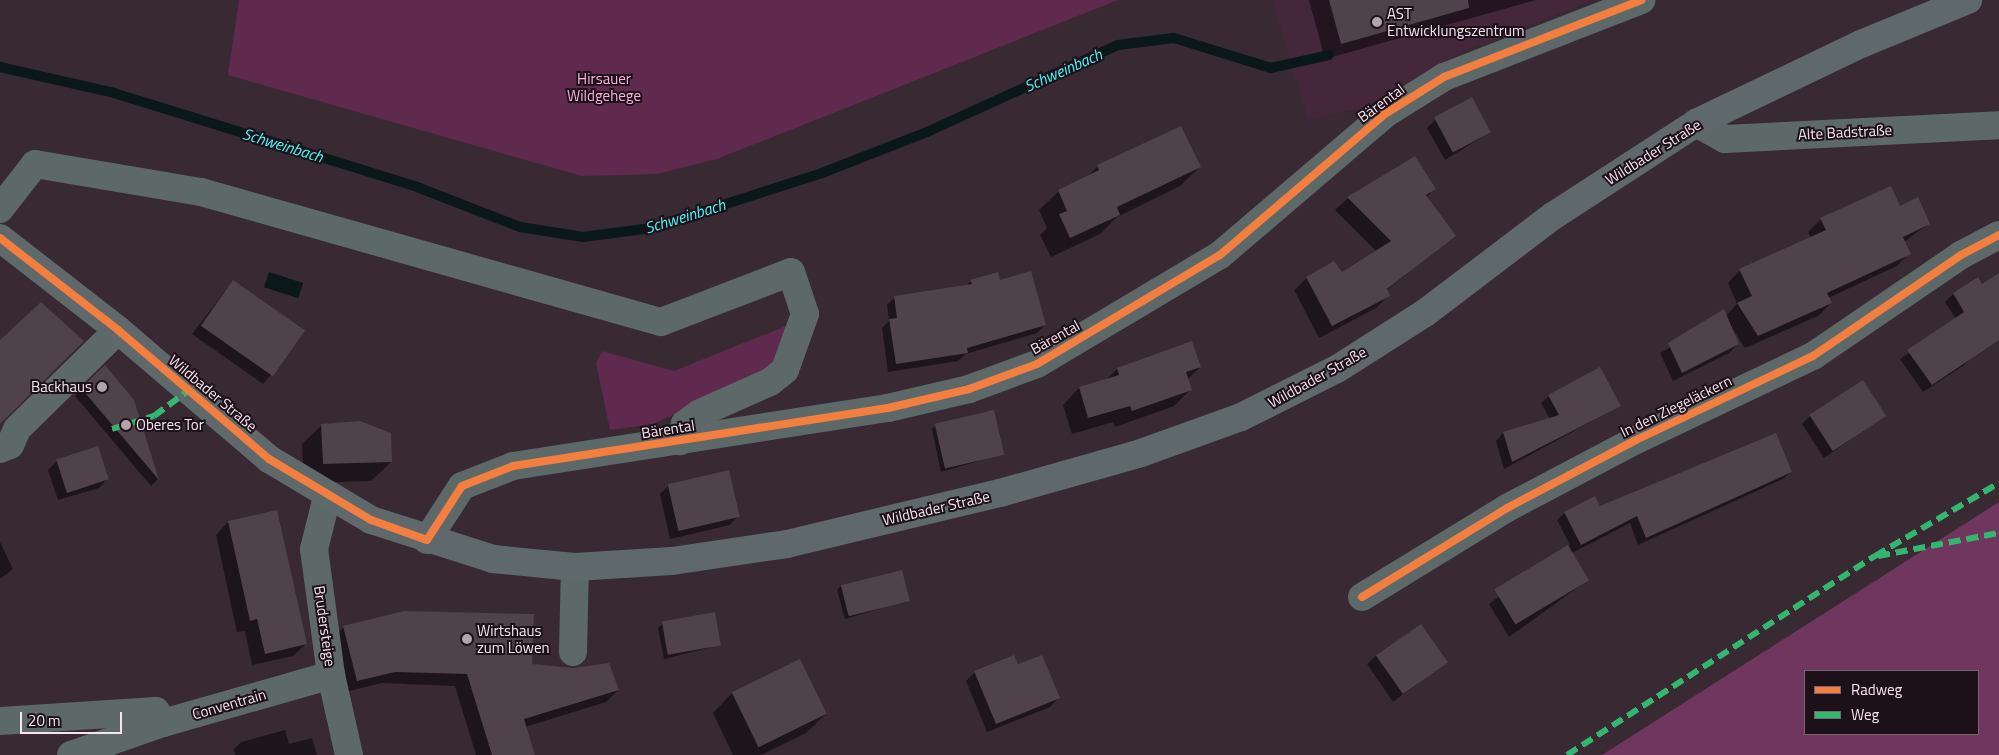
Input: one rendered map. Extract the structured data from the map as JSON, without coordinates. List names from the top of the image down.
{
  "streets": {
    "main road": ["Wildbader Straße"],
    "street": [
      "Bärental",
      "Alte Badstraße",
      "In den Ziegeläckern",
      "Brudersteige",
      "Conventrain"
    ]
  },
  "crossings": [
    ["Bärental", "Wildbader Straße"],
    ["Alte Badstraße", "Wildbader Straße"],
    ["Wildbader Straße", "Brudersteige"],
    ["Brudersteige", "Conventrain"]
  ],
  "water": ["Schweinbach"],
  "parks": ["Hirsauer Wildgehege"],
  "places": [
    "AST Entwicklungszentrum",
    "Backhaus",
    "Oberes Tor",
    "Wirtshaus zum Löwen"
  ],
  "legend": ["Radweg", "Weg"],
  "scale_bar": "20 m"
}
